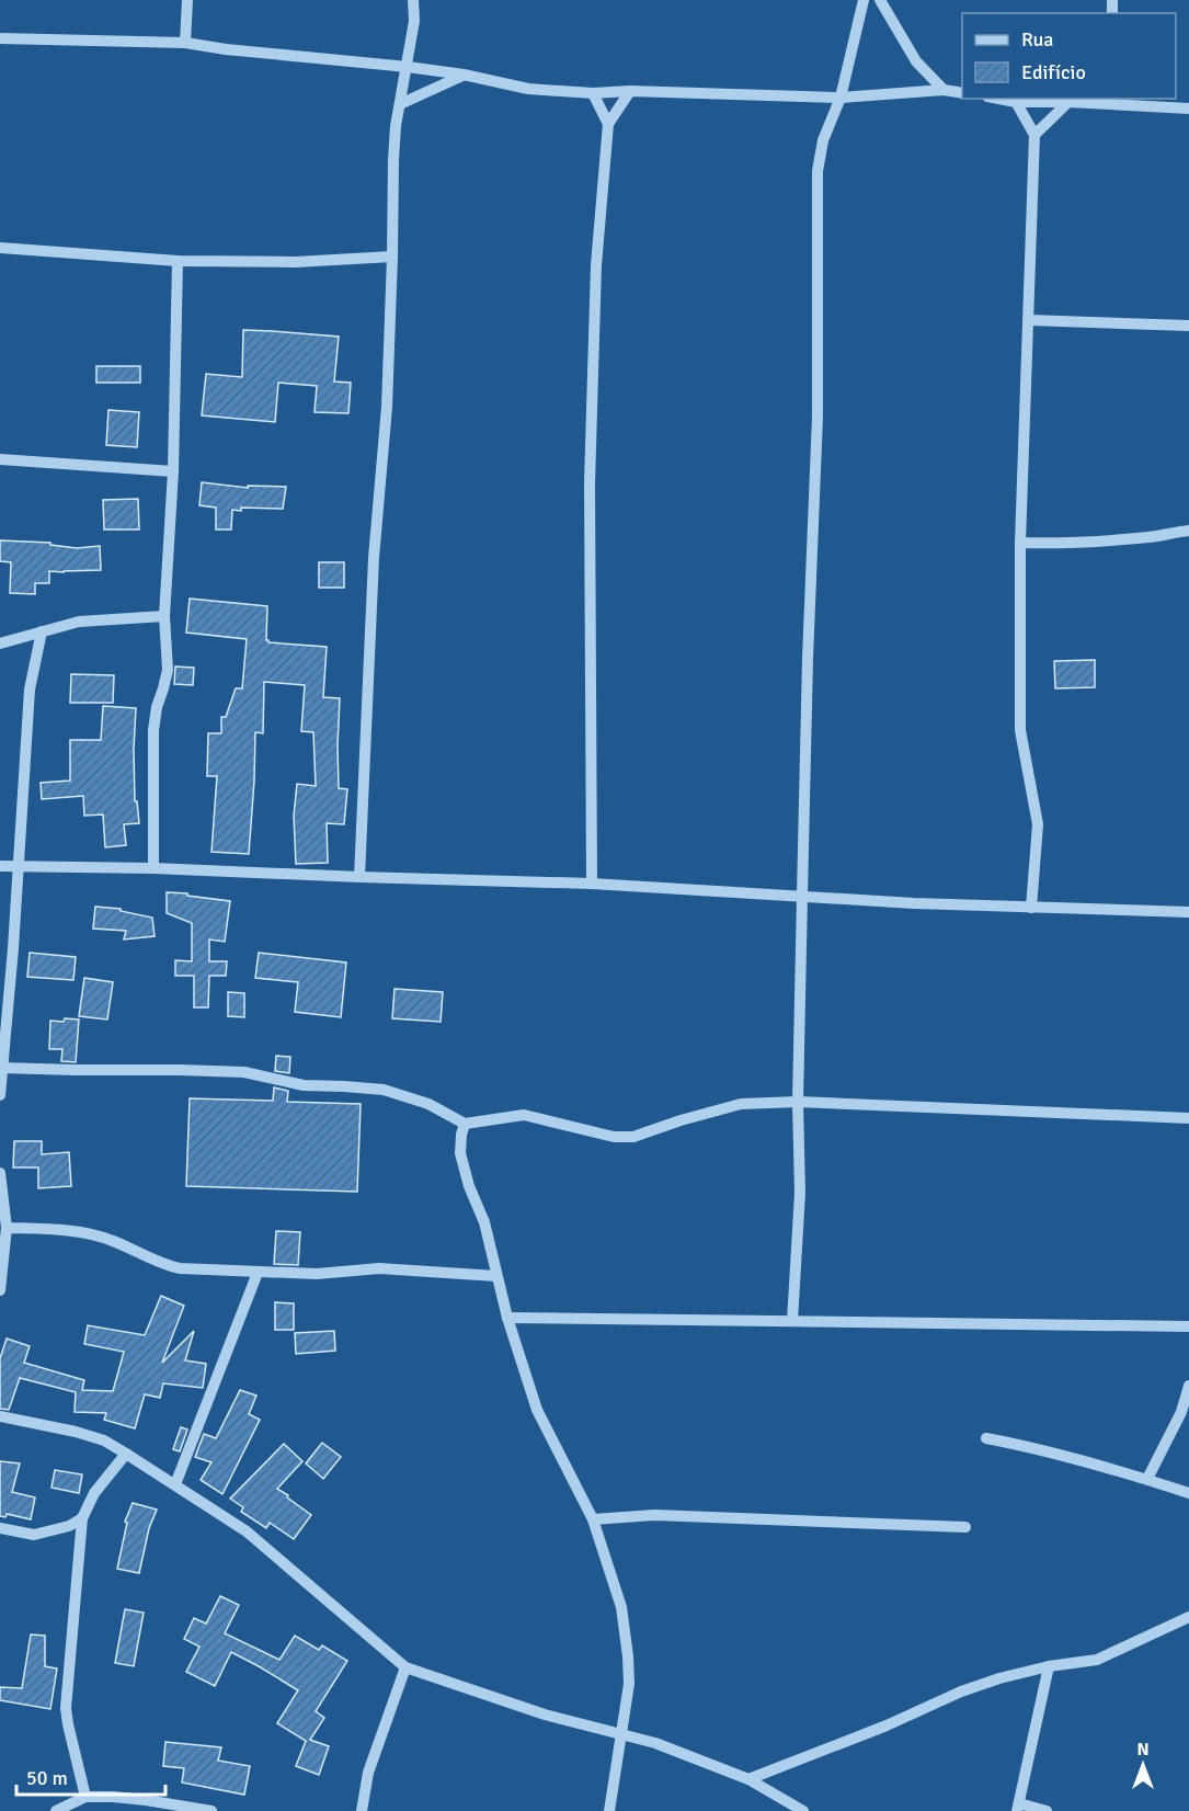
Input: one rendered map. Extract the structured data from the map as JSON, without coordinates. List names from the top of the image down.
{
  "legend": ["Rua", "Edifício"],
  "scale_bar": "50 m",
  "north": "top"
}
